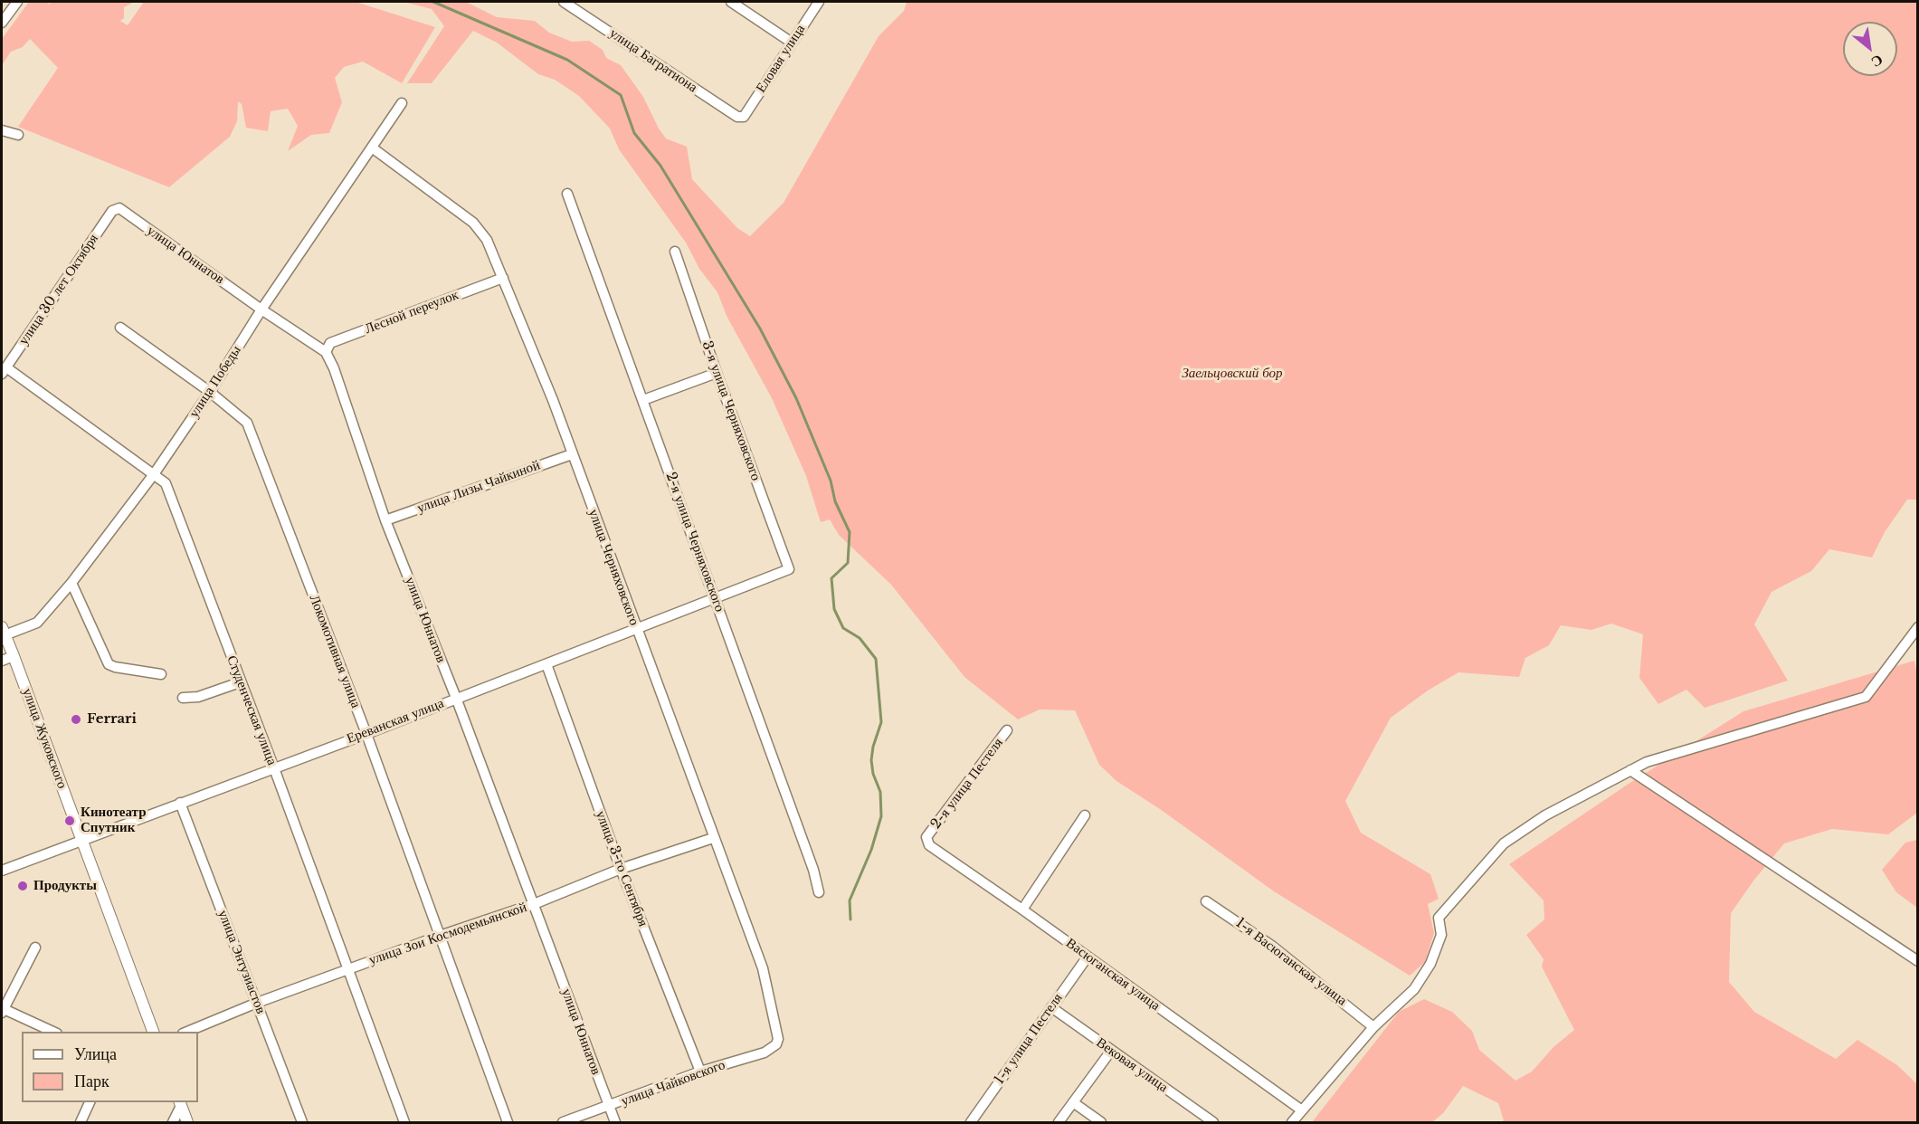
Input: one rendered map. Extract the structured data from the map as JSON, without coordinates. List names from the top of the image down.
{
  "streets": {
    "main road": ["улица Жуковского"],
    "street": [
      "Еловая улица",
      "улица Багратиона",
      "улица Юннатов",
      "улица 30 лет Октября",
      "Лесной переулок",
      "улица Победы",
      "3-я улица Черняховского",
      "улица Лизы Чайкиной",
      "2-я улица Черняховского",
      "улица Черняховского",
      "Локомотивная улица",
      "Студенческая улица",
      "Ереванская улица",
      "2-я улица Пестеля",
      "улица 3-го Сентября",
      "улица Зои Космодемьянской",
      "улица Энтузиастов",
      "1-я Васюганская улица",
      "Васюганская улица",
      "1-я улица Пестеля",
      "Вековая улица",
      "улица Чайковского"
    ]
  },
  "crossings": [
    ["Еловая улица", "улица Багратиона"],
    ["улица Юннатов", "улица 30 лет Октября"],
    ["улица Юннатов", "Лесной переулок"],
    ["улица Юннатов", "улица Победы"],
    ["улица Юннатов", "улица Лизы Чайкиной"],
    ["улица Юннатов", "Ереванская улица"],
    ["улица Юннатов", "улица Зои Космодемьянской"],
    ["улица Юннатов", "улица Чайковского"],
    ["улица 30 лет Октября", "Студенческая улица"],
    ["Лесной переулок", "улица Черняховского"],
    ["улица Победы", "улица Черняховского"],
    ["улица Победы", "Локомотивная улица"],
    ["улица Победы", "Студенческая улица"],
    ["улица Победы", "улица Жуковского"],
    ["3-я улица Черняховского", "Ереванская улица"],
    ["улица Лизы Чайкиной", "улица Черняховского"],
    ["2-я улица Черняховского", "Ереванская улица"],
    ["улица Черняховского", "Ереванская улица"],
    ["улица Черняховского", "улица Зои Космодемьянской"],
    ["улица Черняховского", "улица Чайковского"],
    ["Локомотивная улица", "Ереванская улица"],
    ["Локомотивная улица", "улица Зои Космодемьянской"],
    ["Студенческая улица", "Ереванская улица"],
    ["Студенческая улица", "улица Зои Космодемьянской"],
    ["Ереванская улица", "улица Жуковского"],
    ["Ереванская улица", "улица 3-го Сентября"],
    ["Ереванская улица", "улица Энтузиастов"],
    ["2-я улица Пестеля", "Васюганская улица"],
    ["улица 3-го Сентября", "улица Зои Космодемьянской"],
    ["улица 3-го Сентября", "улица Чайковского"],
    ["улица Зои Космодемьянской", "улица Энтузиастов"],
    ["Васюганская улица", "1-я улица Пестеля"],
    ["1-я улица Пестеля", "Вековая улица"]
  ],
  "parks": ["Заельцовский бор"],
  "places": ["Ferrari", "Кинотеатр Спутник", "Продукты"],
  "legend": ["Улица", "Парк"],
  "north": "bottom right"
}
